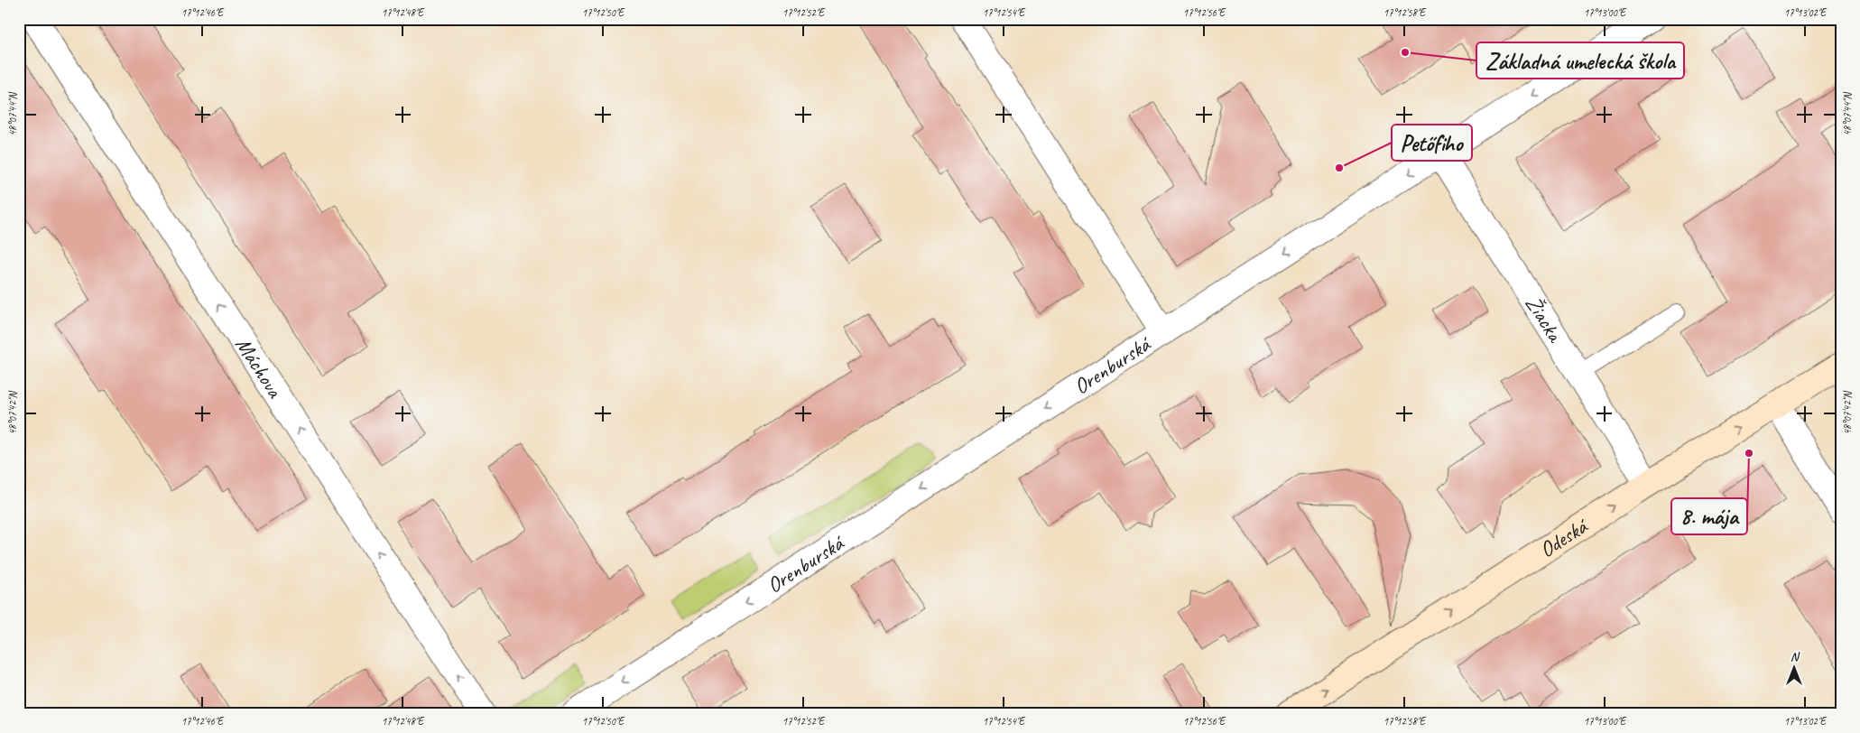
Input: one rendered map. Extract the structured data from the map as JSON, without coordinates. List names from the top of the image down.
{
  "streets": {
    "street": [
      "Žiacka",
      "Orenburská",
      "Máchova",
      "Odeská"
    ]
  },
  "crossings": [
    ["Žiacka", "Orenburská"],
    ["Žiacka", "Odeská"]
  ],
  "one_way": ["Orenburská", "Máchova", "Odeská"],
  "places": ["Základná umelecká škola", "Petőfiho", "8. mája"],
  "north": "top",
  "coordinates": [
    "17°12'46\"E",
    "17°12'48\"E",
    "17°12'50\"E",
    "17°12'52\"E",
    "17°12'54\"E",
    "17°12'56\"E",
    "17°12'58\"E",
    "17°13'00\"E",
    "17°13'02\"E",
    "48°07'44\"N",
    "48°07'42\"N"
  ]
}
